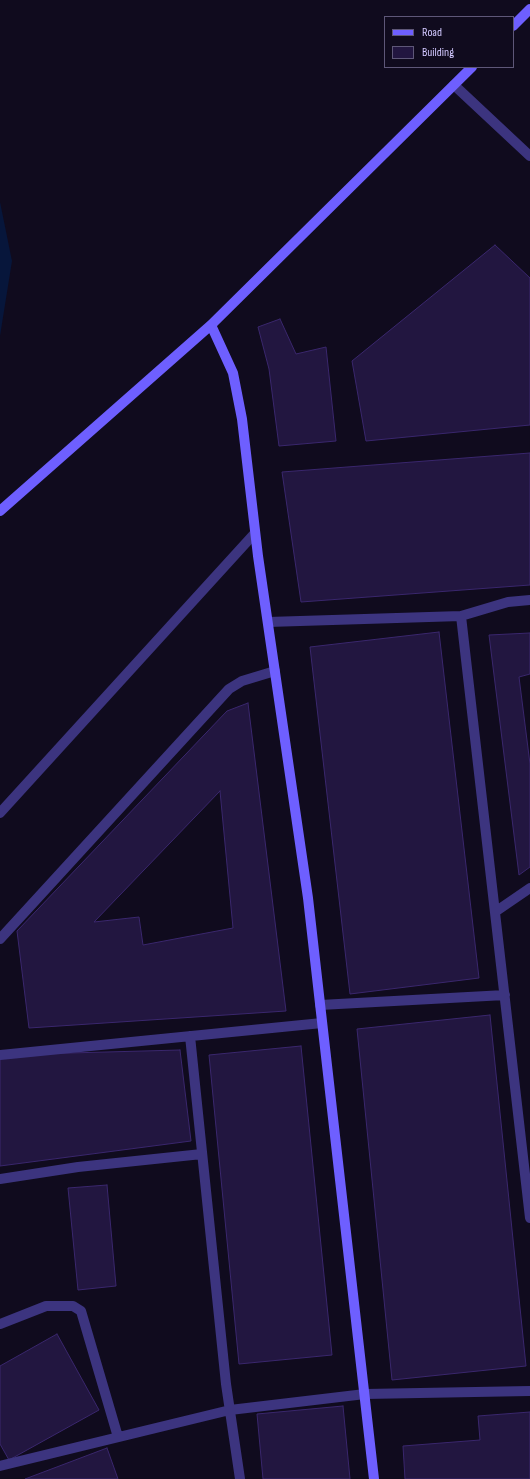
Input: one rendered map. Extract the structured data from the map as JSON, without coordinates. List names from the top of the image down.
{
  "legend": ["Road", "Building"]
}
